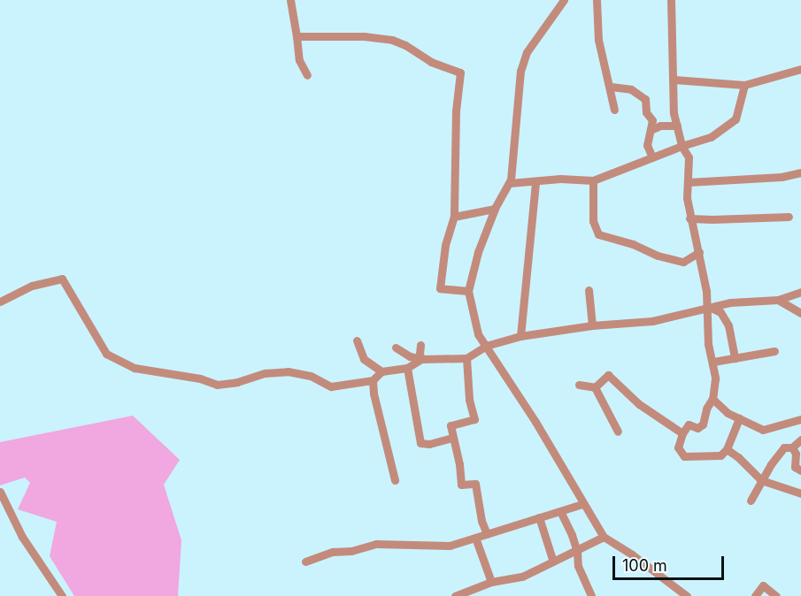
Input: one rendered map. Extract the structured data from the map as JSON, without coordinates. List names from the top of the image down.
{
  "scale_bar": "100 m"
}
